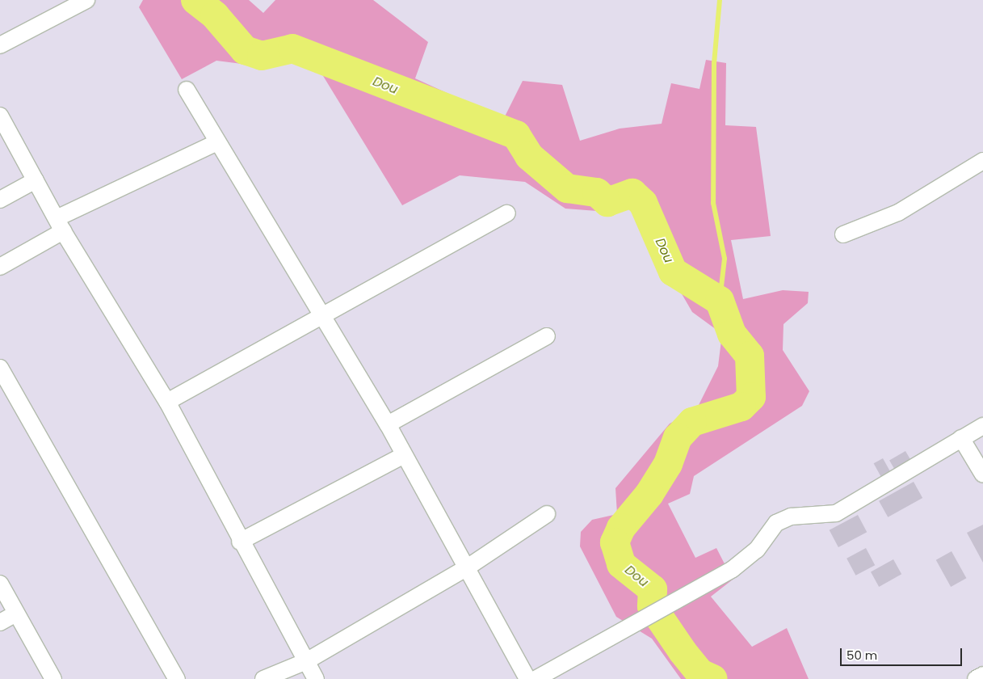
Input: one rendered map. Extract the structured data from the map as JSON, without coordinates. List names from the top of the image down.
{
  "water": ["Dou"],
  "scale_bar": "50 m"
}
